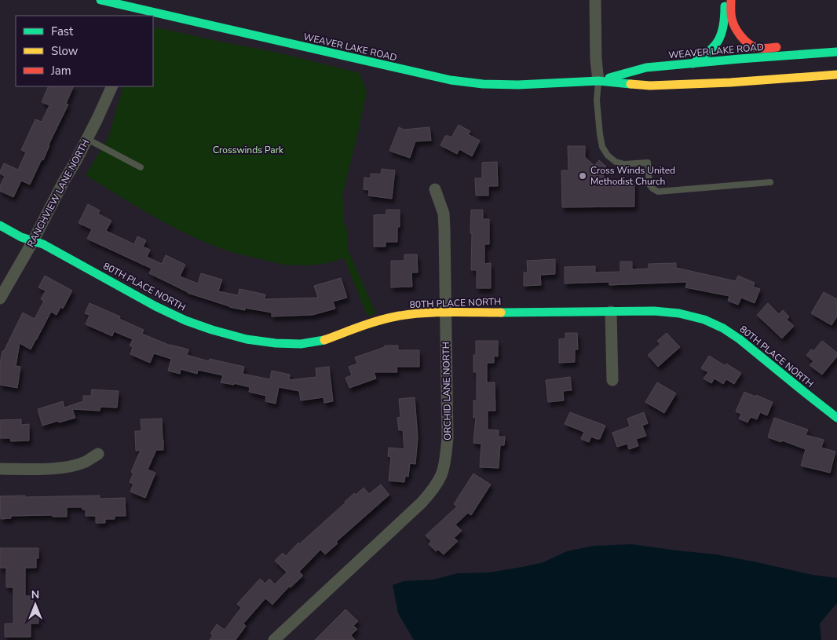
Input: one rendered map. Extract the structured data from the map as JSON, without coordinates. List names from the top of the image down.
{
  "streets": {
    "main road": ["WEAVER LAKE ROAD", "80TH PLACE NORTH"],
    "street": ["RANCHVIEW LANE NORTH", "ORCHID LANE NORTH"]
  },
  "crossings": [
    ["RANCHVIEW LANE NORTH", "80TH PLACE NORTH"],
    ["80TH PLACE NORTH", "ORCHID LANE NORTH"]
  ],
  "parks": ["Crosswinds Park"],
  "places": ["Cross Winds United Methodist Church"],
  "legend": ["Fast", "Slow", "Jam"],
  "north": "top"
}
